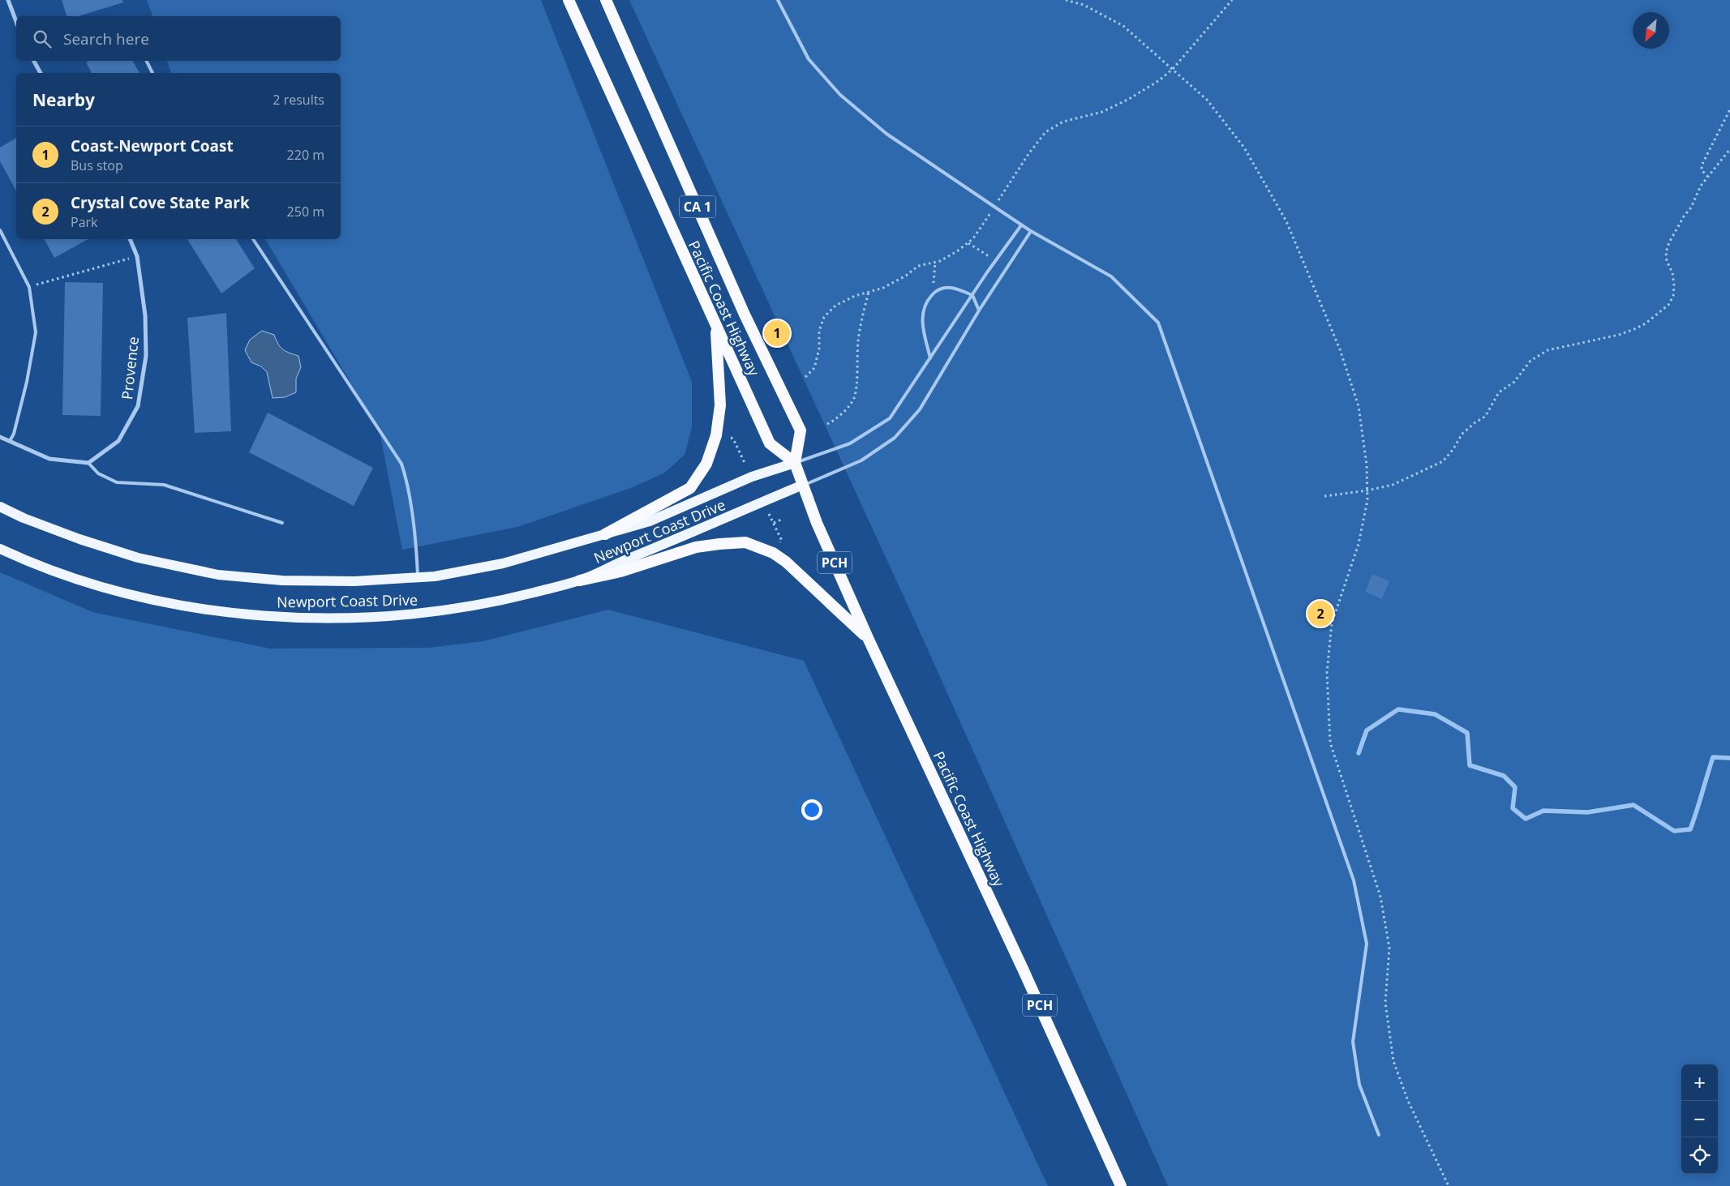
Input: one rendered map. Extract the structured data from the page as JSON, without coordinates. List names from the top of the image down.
{
  "streets": {
    "highway": ["CA 1", "Pacific Coast Highway", "PCH"],
    "main road": ["Newport Coast Drive"],
    "street": ["Provence"]
  },
  "crossings": [
    ["Pacific Coast Highway", "Newport Coast Drive"]
  ],
  "north": "bottom left",
  "page": {
    "search": "Search here",
    "heading": ["Nearby", "2 results"],
    "list": [
      {
        "mark": "1",
        "name": "Coast-Newport Coast",
        "note": "Bus stop",
        "value": "220 m"
      },
      {
        "mark": "2",
        "name": "Crystal Cove State Park",
        "note": "Park",
        "value": "250 m"
      }
    ],
    "pins": ["1", "2"],
    "map_buttons": ["+", "−"]
  }
}
